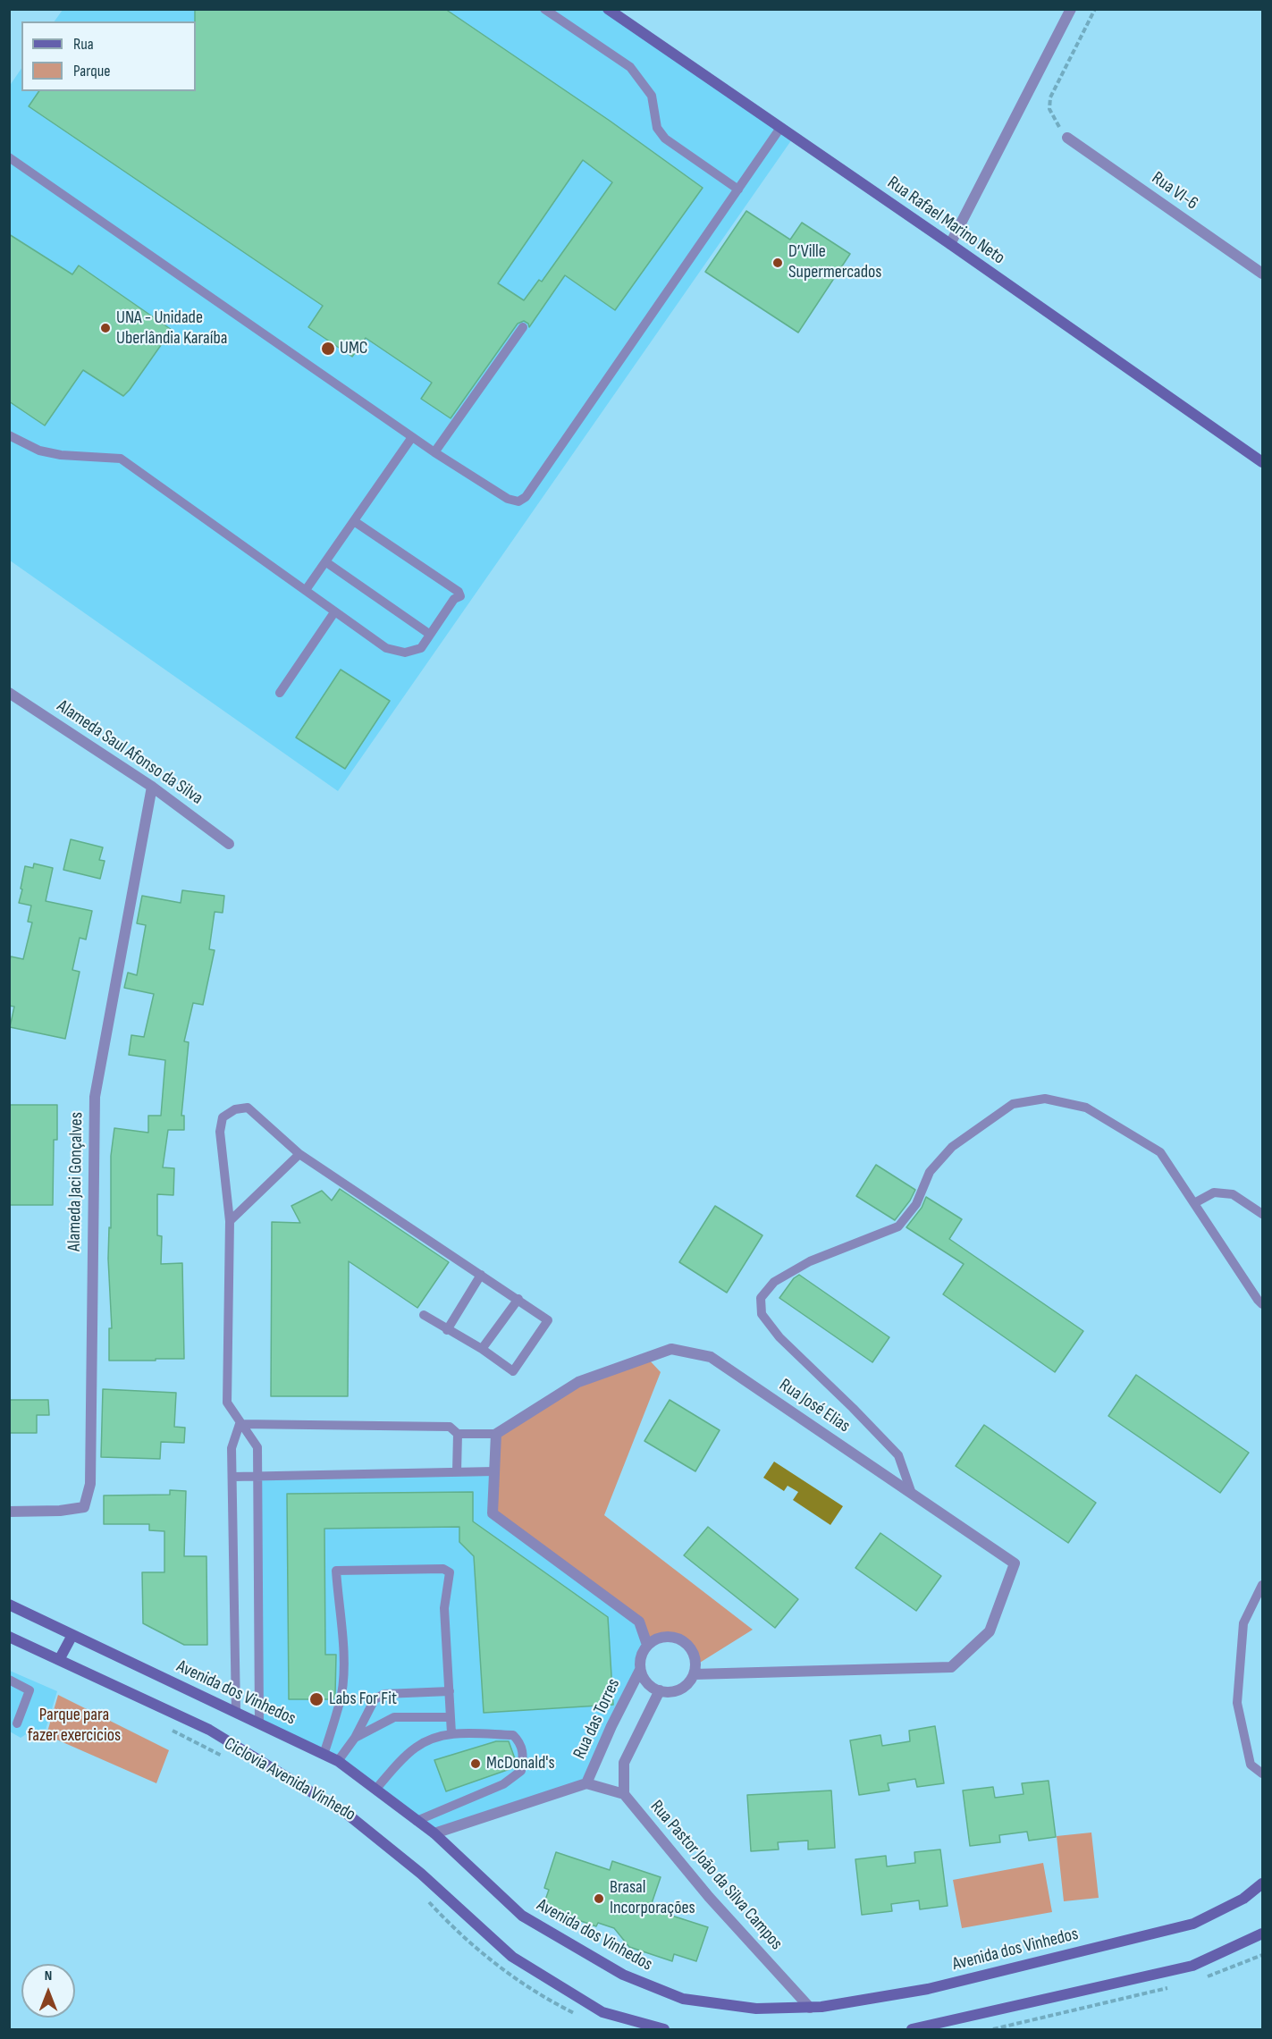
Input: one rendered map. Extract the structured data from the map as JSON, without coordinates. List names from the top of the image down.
{
  "streets": {
    "main road": ["Rua Rafael Marino Neto", "Avenida dos Vinhedos"],
    "street": [
      "Rua VI-6",
      "Alameda Saul Afonso da Silva",
      "Alameda Jaci Gonçalves",
      "Rua José Elias",
      "Rua das Torres",
      "Rua Pastor João da Silva Campos"
    ],
    "path": ["Ciclovia Avenida Vinhedo"]
  },
  "crossings": [
    ["Alameda Saul Afonso da Silva", "Alameda Jaci Gonçalves"],
    ["Rua José Elias", "Rua das Torres"],
    ["Avenida dos Vinhedos", "Rua Pastor João da Silva Campos"]
  ],
  "parks": ["Parque para fazer exercicios"],
  "places": [
    "D’Ville Supermercados",
    "UNA - Unidade Uberlândia Karaíba",
    "UMC",
    "Labs For Fit",
    "McDonald's",
    "Brasal Incorporações"
  ],
  "legend": ["Rua", "Parque"],
  "north": "top"
}
